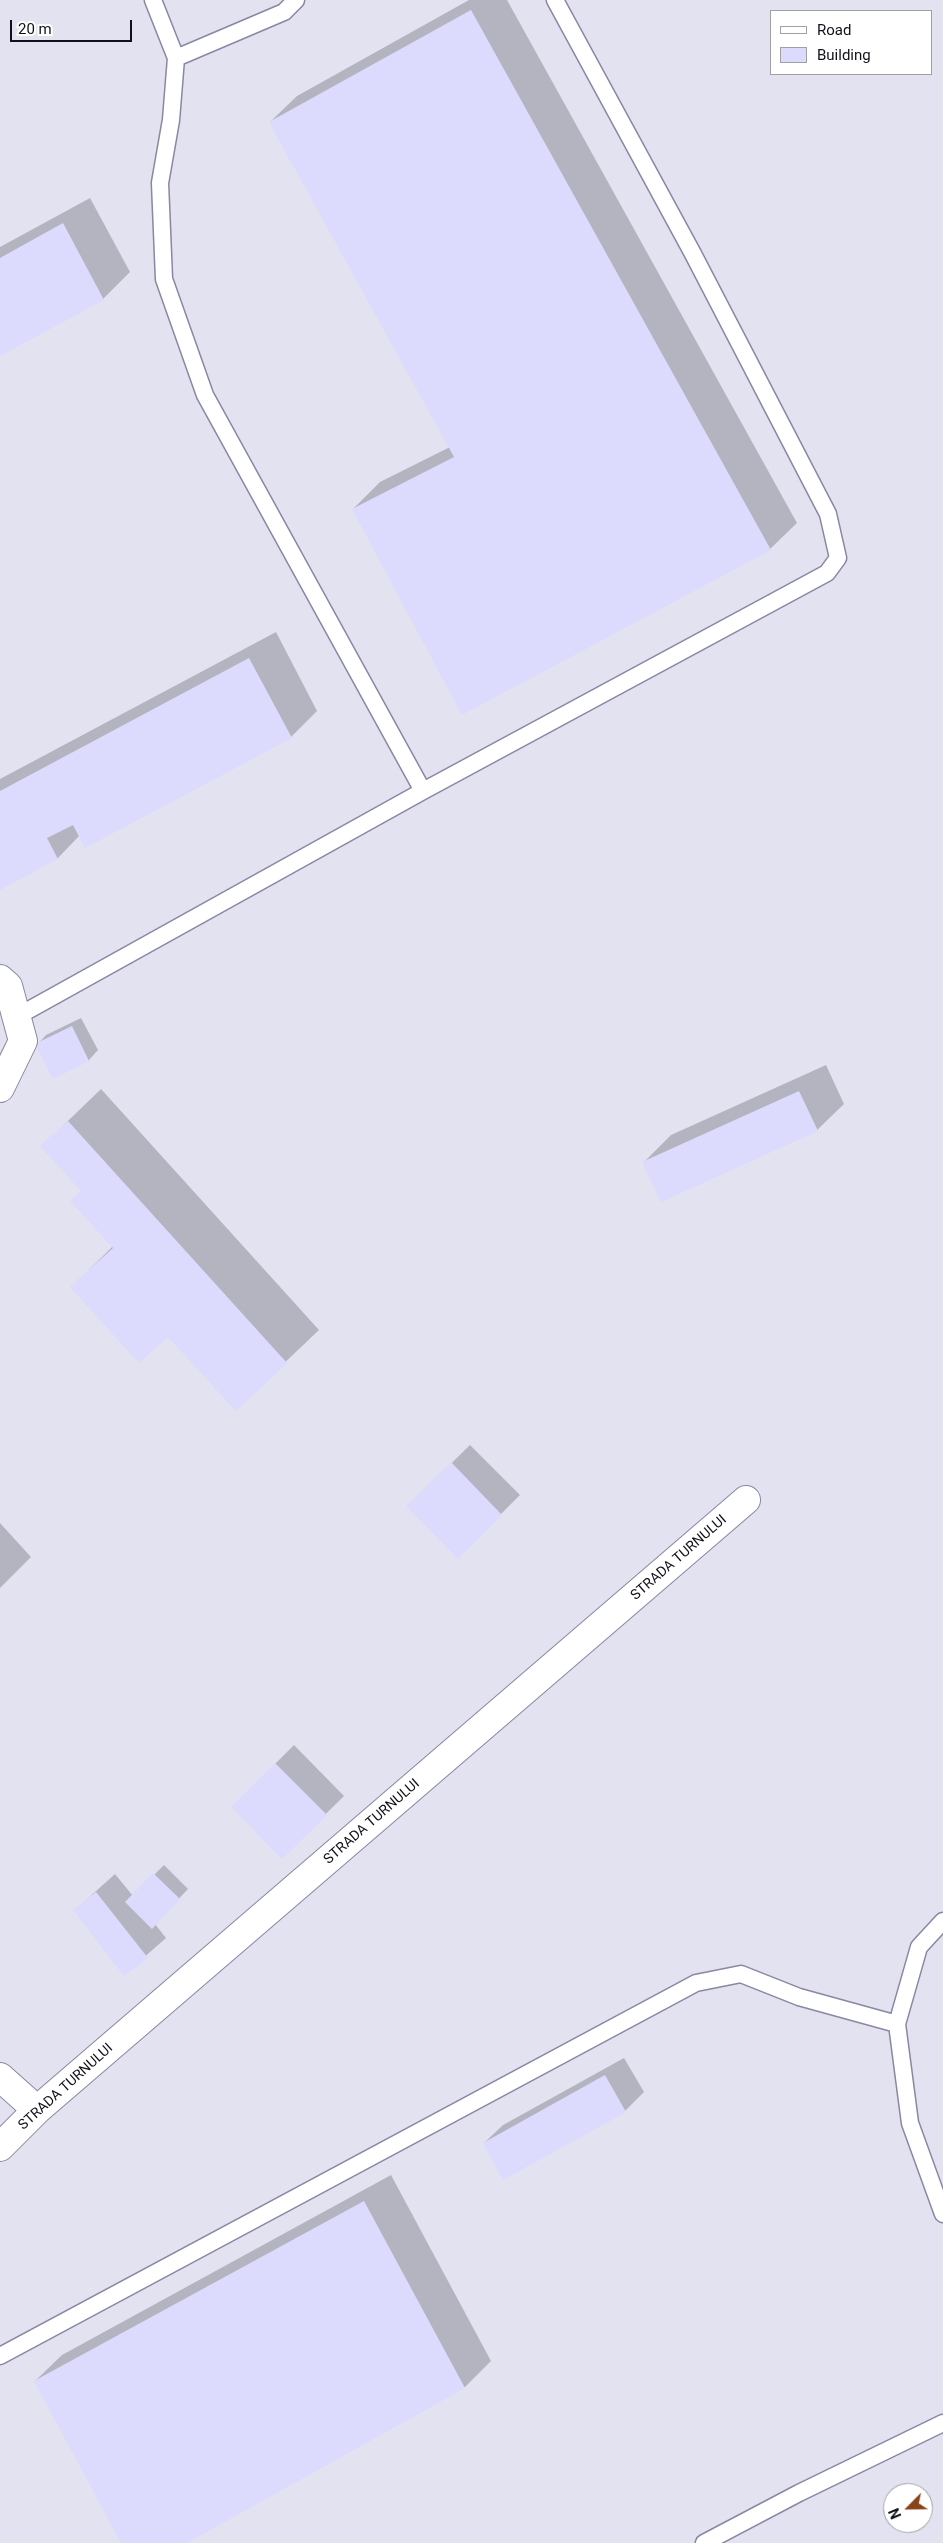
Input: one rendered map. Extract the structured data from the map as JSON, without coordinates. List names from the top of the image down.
{
  "streets": {
    "street": ["STRADA TURNULUI"]
  },
  "legend": ["Road", "Building"],
  "scale_bar": "20 m",
  "north": "bottom left"
}
